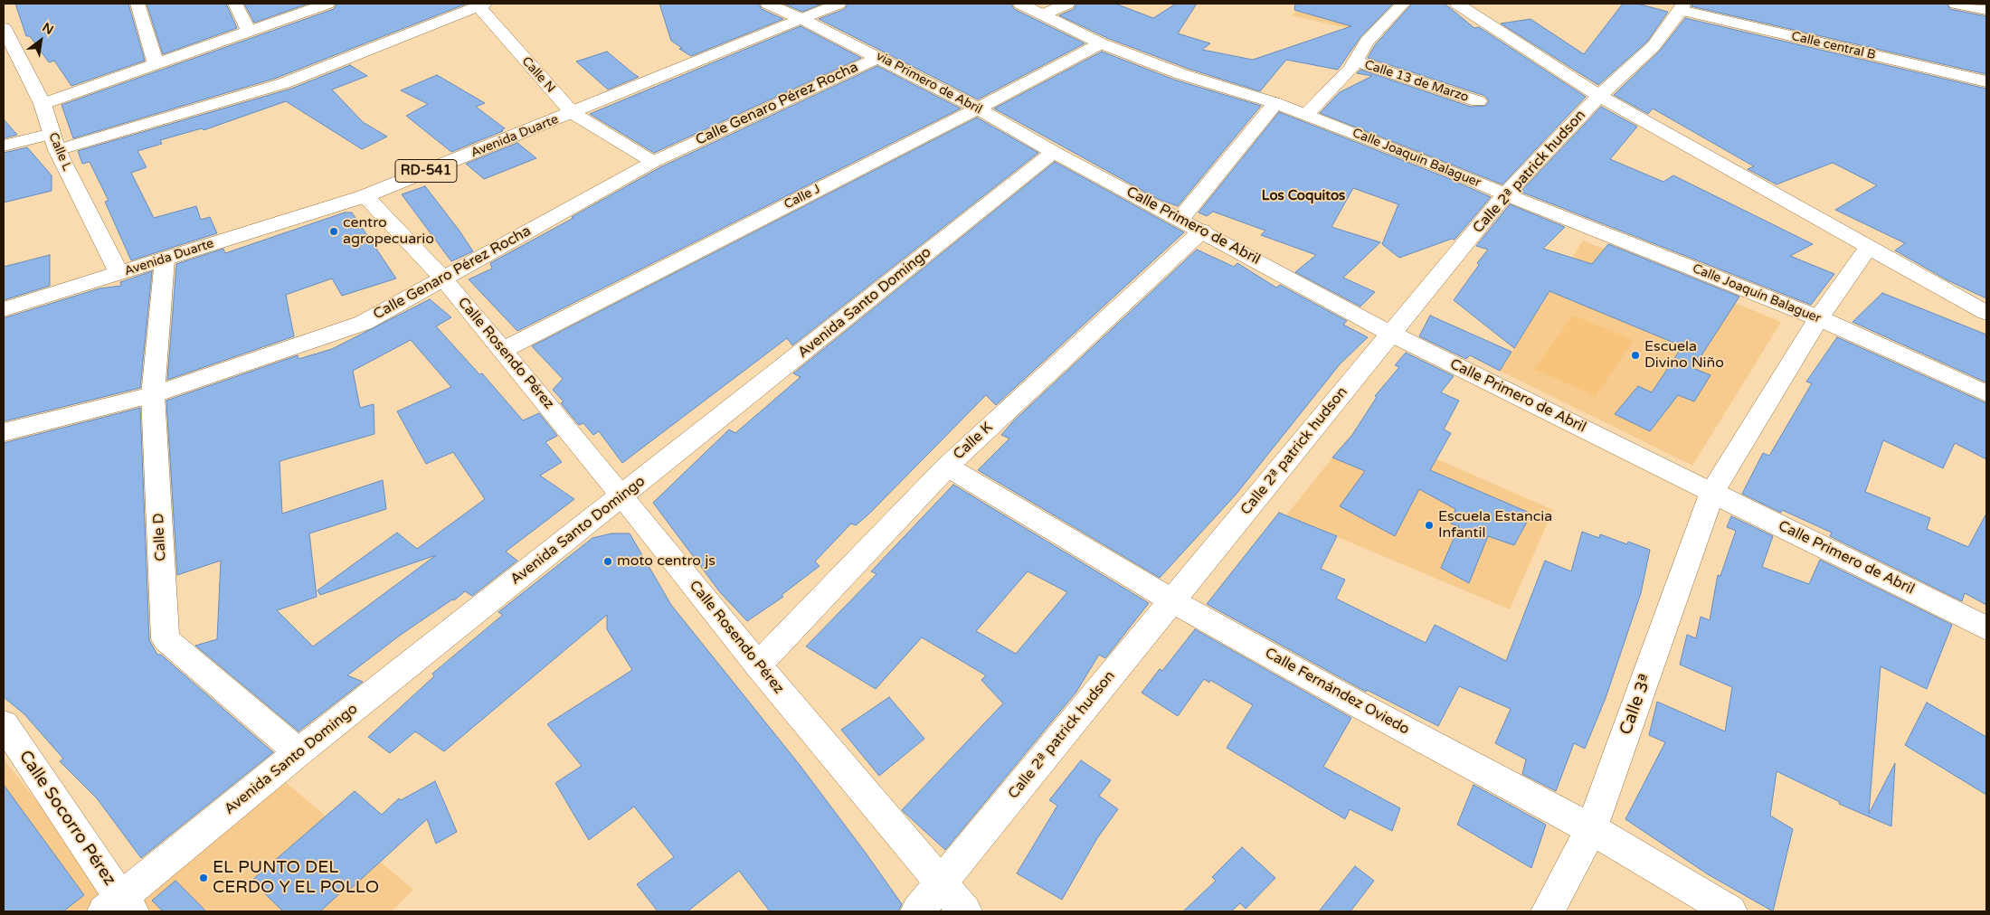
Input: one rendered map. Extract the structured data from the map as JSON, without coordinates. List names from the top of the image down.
{
  "streets": {
    "street": [
      "Calle central B",
      "Calle N",
      "Calle 13 de Marzo",
      "via Primero de Abril",
      "Calle Genaro Pérez Rocha",
      "Avenida Duarte",
      "Calle L",
      "Calle Joaquín Balaguer",
      "RD-541",
      "Calle 2ª patrick hudson",
      "Calle J",
      "Calle Primero de Abril",
      "Avenida Santo Domingo",
      "Calle Rosendo Pérez",
      "Calle K",
      "Calle D",
      "Calle Fernández Oviedo",
      "Calle 3ª",
      "Calle Socorro Pérez"
    ]
  },
  "crossings": [
    ["Calle central B", "Calle 2ª patrick hudson"],
    ["Calle N", "Calle Genaro Pérez Rocha"],
    ["Calle N", "Avenida Duarte"],
    ["via Primero de Abril", "Calle Genaro Pérez Rocha"],
    ["via Primero de Abril", "Avenida Duarte"],
    ["via Primero de Abril", "Calle J"],
    ["via Primero de Abril", "Calle Primero de Abril"],
    ["via Primero de Abril", "Avenida Santo Domingo"],
    ["Calle Genaro Pérez Rocha", "Calle Rosendo Pérez"],
    ["Calle Genaro Pérez Rocha", "Calle D"],
    ["Avenida Duarte", "Calle L"],
    ["Avenida Duarte", "Calle Rosendo Pérez"],
    ["Avenida Duarte", "Calle D"],
    ["Calle Joaquín Balaguer", "Calle 2ª patrick hudson"],
    ["Calle Joaquín Balaguer", "Calle J"],
    ["Calle Joaquín Balaguer", "Calle 3ª"],
    ["Calle 2ª patrick hudson", "Calle Primero de Abril"],
    ["Calle 2ª patrick hudson", "Calle Rosendo Pérez"],
    ["Calle 2ª patrick hudson", "Calle Fernández Oviedo"],
    ["Calle J", "Calle Rosendo Pérez"],
    ["Calle Primero de Abril", "Avenida Santo Domingo"],
    ["Calle Primero de Abril", "Calle K"],
    ["Calle Primero de Abril", "Calle 3ª"],
    ["Avenida Santo Domingo", "Calle Rosendo Pérez"],
    ["Avenida Santo Domingo", "Calle D"],
    ["Avenida Santo Domingo", "Calle Socorro Pérez"],
    ["Calle Rosendo Pérez", "Calle K"],
    ["Calle K", "Calle Fernández Oviedo"],
    ["Calle Fernández Oviedo", "Calle 3ª"]
  ],
  "districts": ["Los Coquitos"],
  "places": [
    "centro agropecuario",
    "Escuela Divino Niño",
    "Escuela Estancia Infantil",
    "moto centro js",
    "EL PUNTO DEL CERDO Y EL POLLO"
  ],
  "north": "top right"
}
